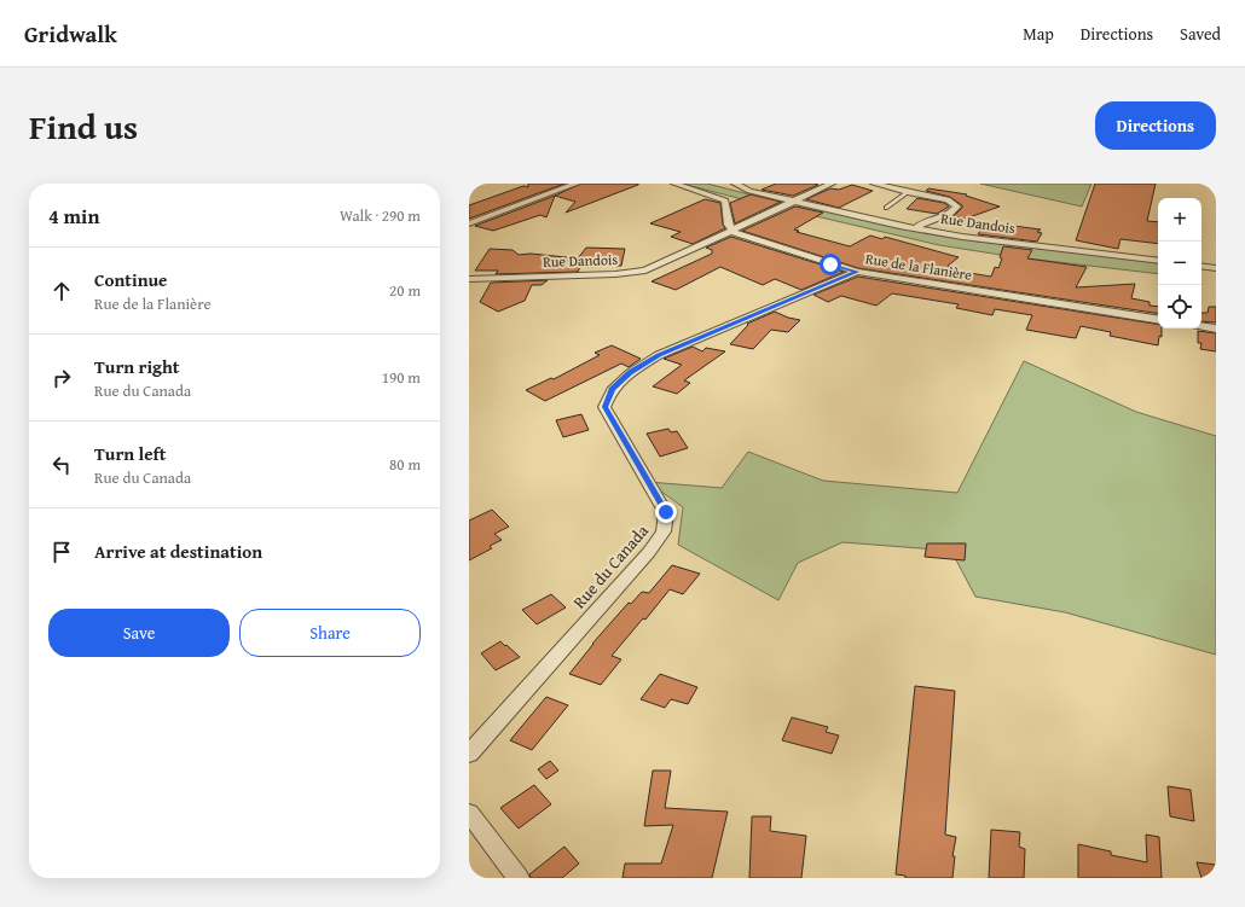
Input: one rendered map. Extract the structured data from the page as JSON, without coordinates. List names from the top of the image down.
{
  "streets": {
    "street": ["Rue Dandois", "Rue de la Flanière", "Rue du Canada"]
  },
  "crossings": [
    ["Rue Dandois", "Rue de la Flanière"],
    ["Rue de la Flanière", "Rue du Canada"]
  ],
  "page": {
    "header": "Gridwalk",
    "nav": ["Map", "Directions", "Saved"],
    "title": "Find us",
    "buttons": [
      "Directions",
      ["Save", "Share"]
    ],
    "heading": ["4 min", "Walk · 290 m"],
    "map_buttons": ["+", "−"],
    "list": [
      ["Continue", "Rue de la Flanière", "20 m"],
      ["Turn right", "Rue du Canada", "190 m"],
      ["Turn left", "Rue du Canada", "80 m"],
      "Arrive at destination"
    ]
  }
}
